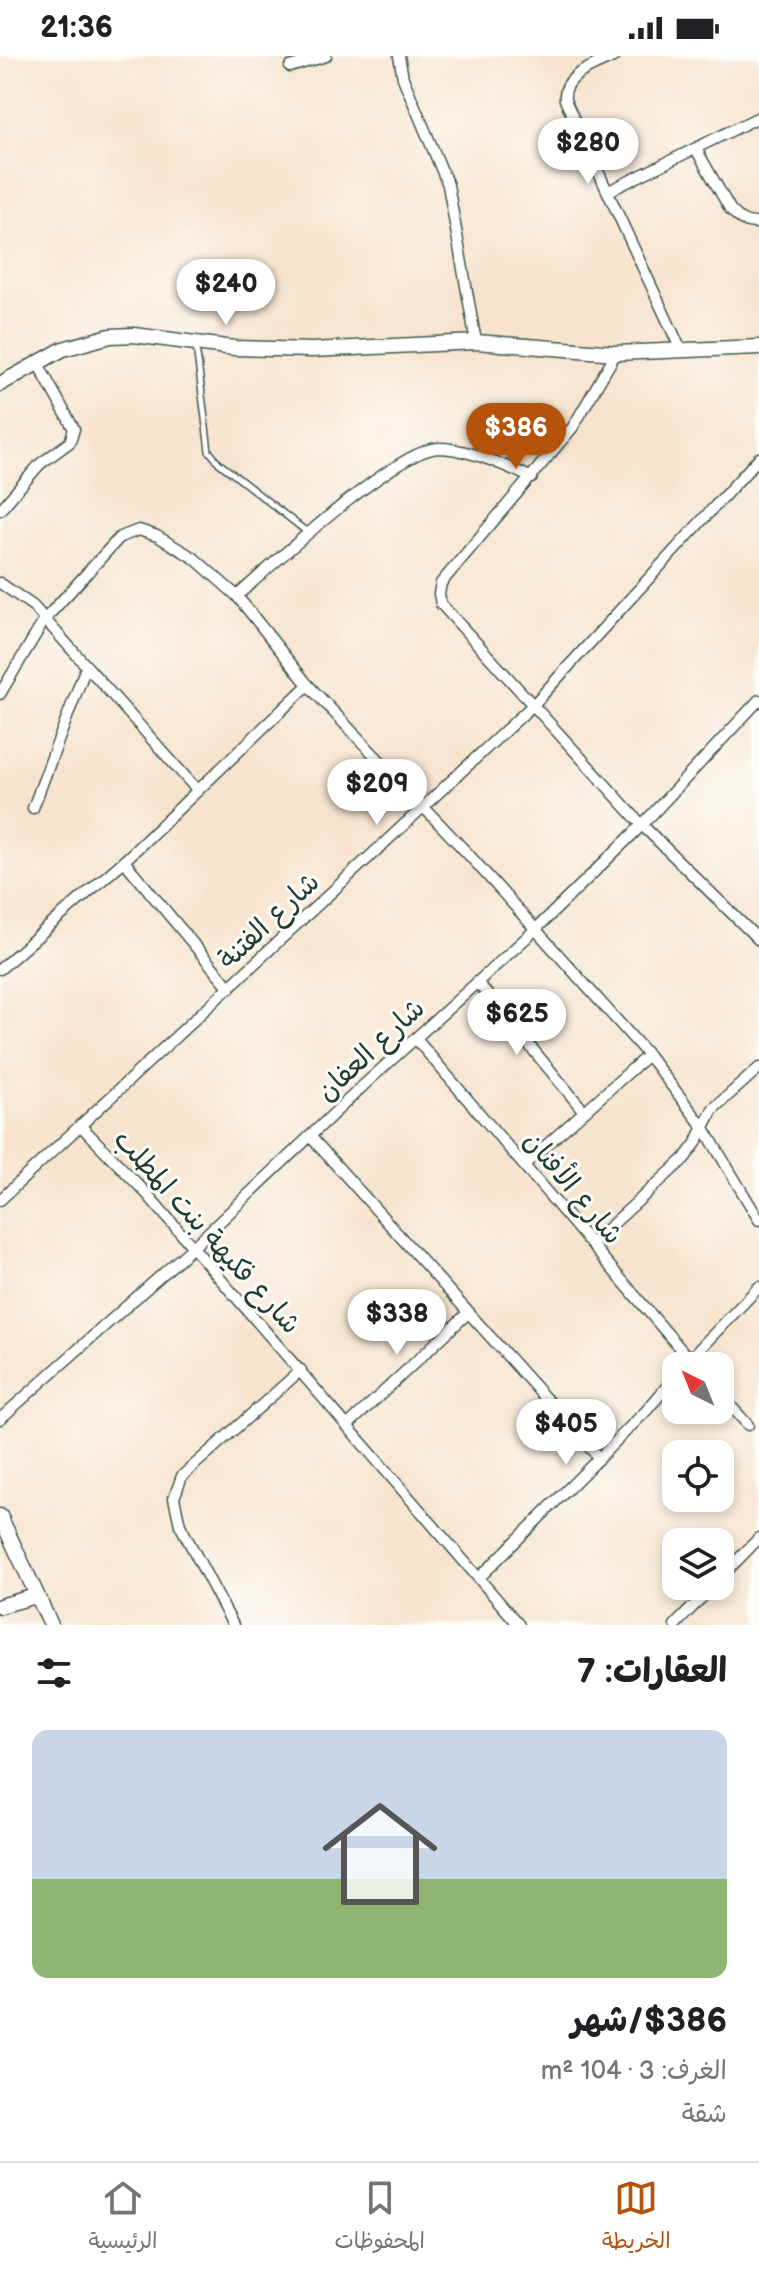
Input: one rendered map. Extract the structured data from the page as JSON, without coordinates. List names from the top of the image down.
{
  "streets": {
    "street": [
      "شارع الفتنة",
      "شارع العفان",
      "شارع الأفنان",
      "شارع فكيهة بنت المطلب"
    ]
  },
  "crossings": [
    ["شارع الفتنة", "شارع فكيهة بنت المطلب"],
    ["شارع العفان", "شارع الأفنان"],
    ["شارع العفان", "شارع فكيهة بنت المطلب"]
  ],
  "north": "top left",
  "page": {
    "status": "21:36",
    "price": [
      "$280",
      "$240",
      "$386",
      "$209",
      "$625",
      "$338",
      "$405"
    ],
    "heading": "العقارات: 7",
    "list": [
      {
        "name": "$386/شهر",
        "note": "الغرف: 3 · 104 m² · شقة"
      }
    ],
    "tabs": ["الخريطة", "المحفوظات", "الرئيسية"]
  }
}
